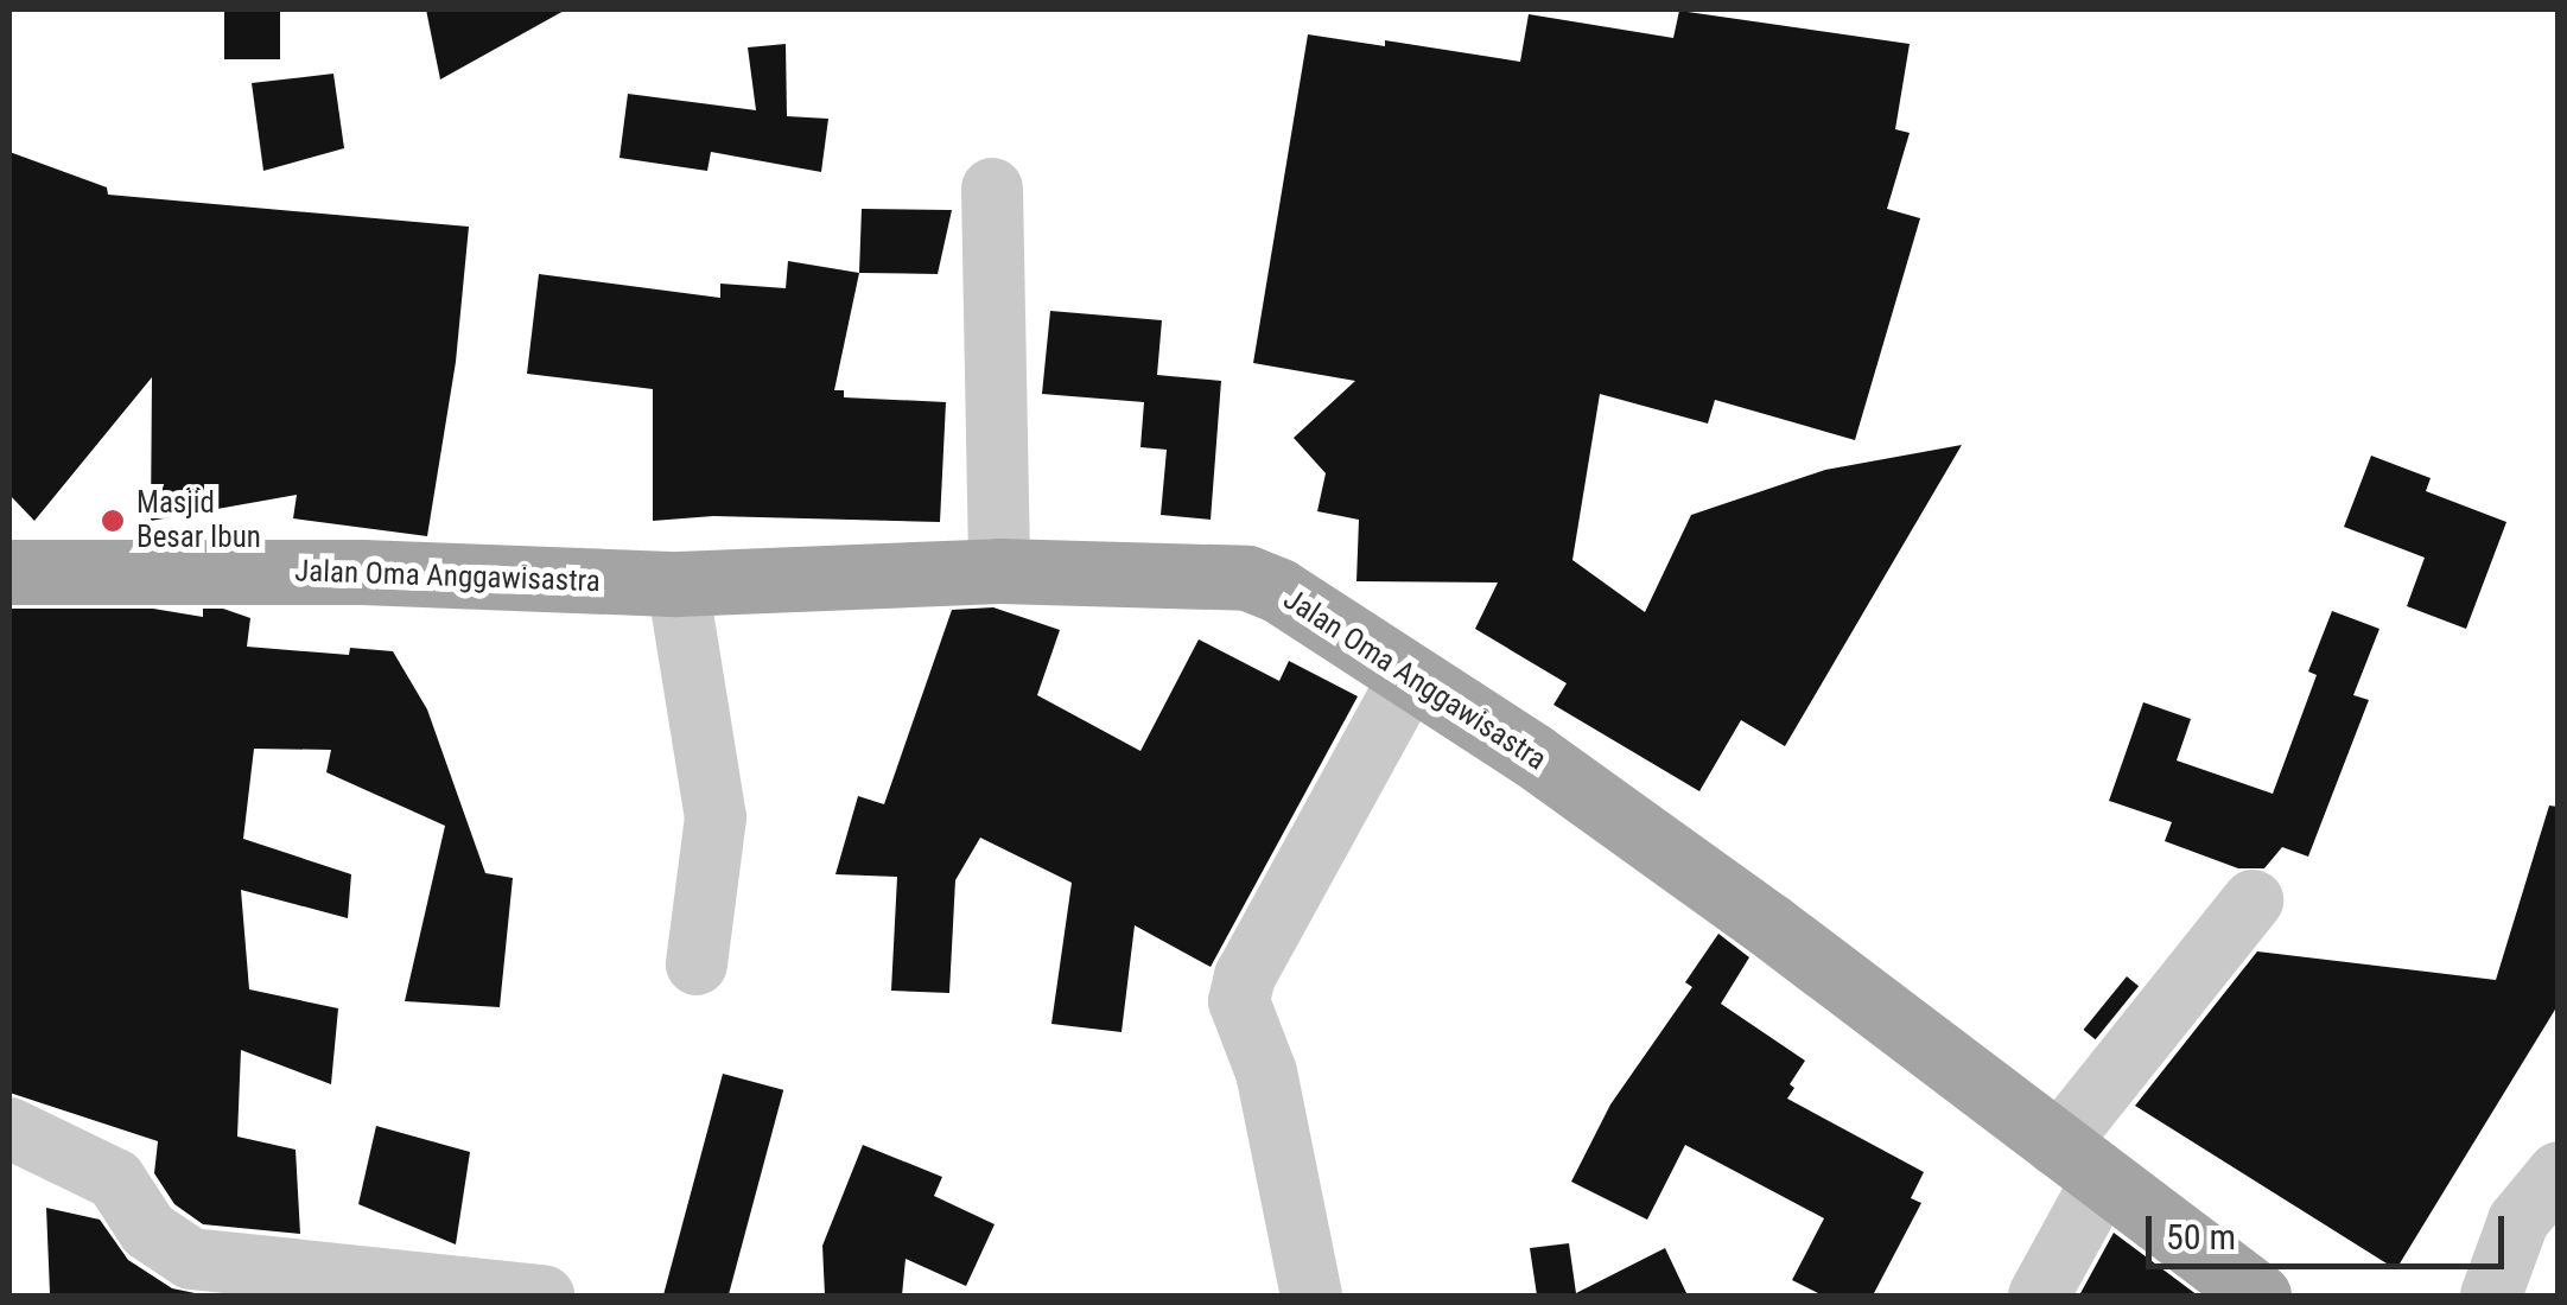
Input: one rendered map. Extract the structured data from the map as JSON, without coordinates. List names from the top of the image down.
{
  "streets": {
    "main road": ["Jalan Oma Anggawisastra"]
  },
  "places": ["Masjid Besar Ibun"],
  "scale_bar": "50 m"
}
